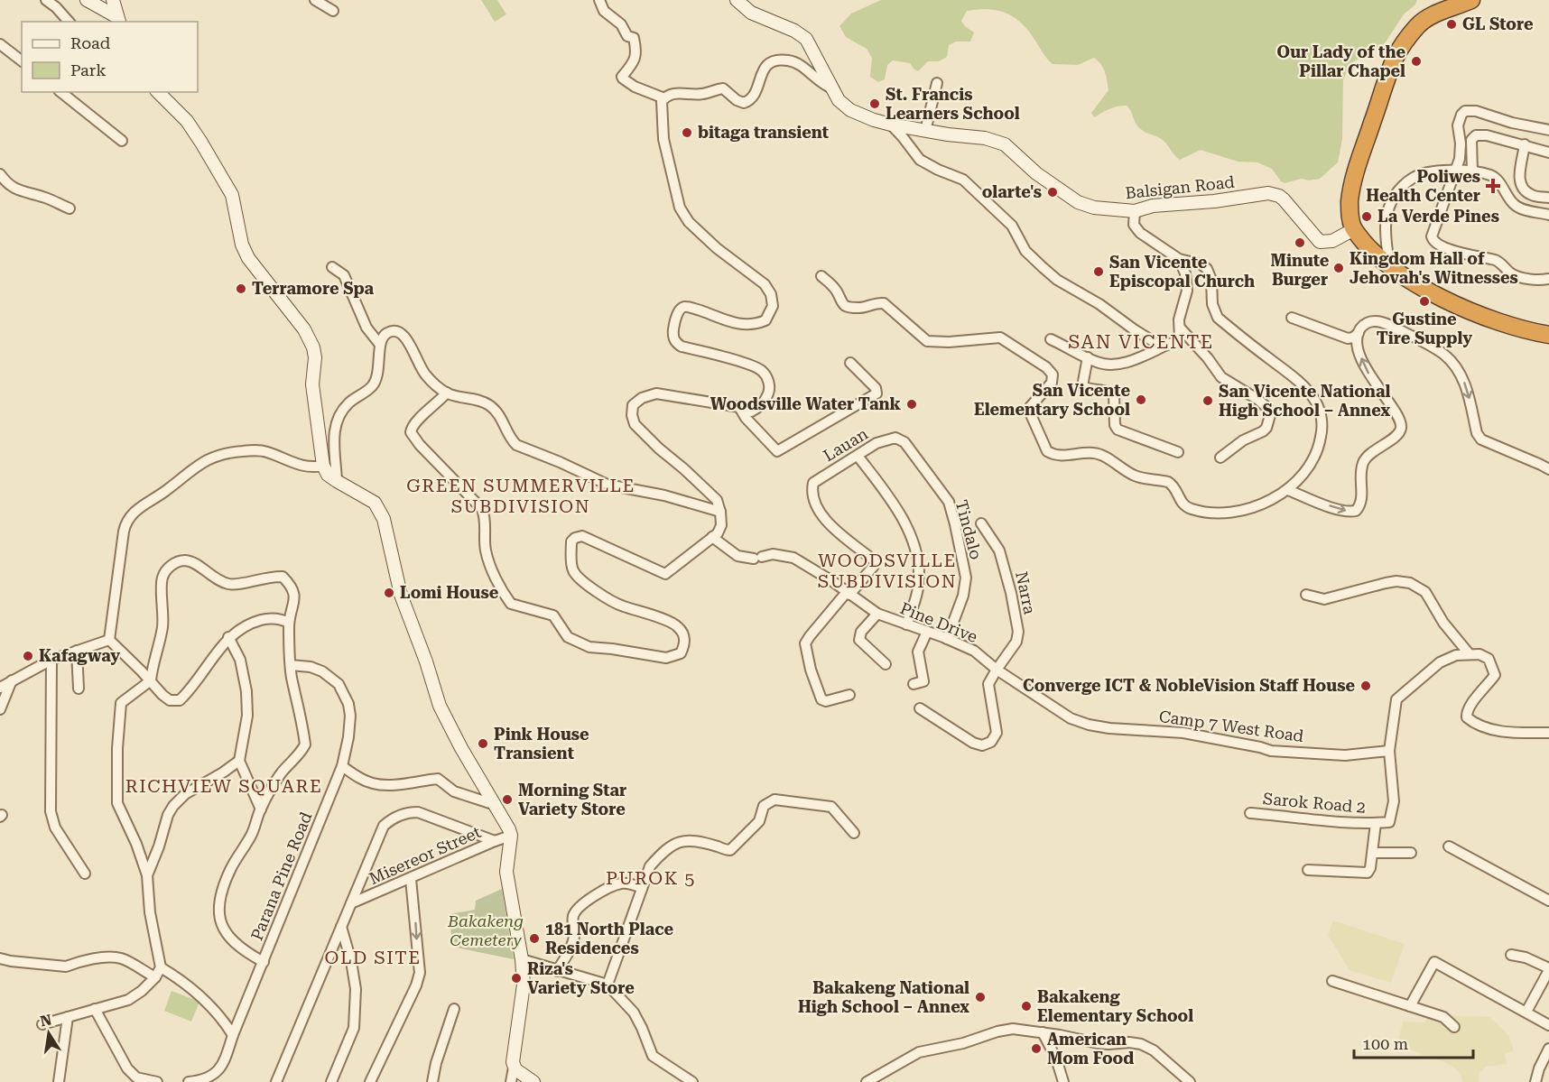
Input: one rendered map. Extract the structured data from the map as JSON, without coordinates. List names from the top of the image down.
{
  "streets": {
    "main road": ["Balsigan Road"],
    "street": [
      "Lauan",
      "Tindalo",
      "Narra",
      "Pine Drive",
      "Camp 7 West Road",
      "Sarok Road 2",
      "Misereor Street",
      "Parana Pine Road"
    ]
  },
  "crossings": [
    ["Lauan", "Tindalo"],
    ["Lauan", "Pine Drive"],
    ["Tindalo", "Pine Drive"],
    ["Narra", "Pine Drive"],
    ["Pine Drive", "Camp 7 West Road"]
  ],
  "districts": [
    "SAN VICENTE",
    "GREEN SUMMERVILLE SUBDIVISION",
    "WOODSVILLE SUBDIVISION",
    "RICHVIEW SQUARE",
    "PUROK 5",
    "OLD SITE"
  ],
  "parks": ["Bakakeng Cemetery"],
  "places": {
    "other": [
      "GL Store",
      "Our Lady of the Pillar Chapel",
      "St. Francis Learners School",
      "bitaga transient",
      "olarte's",
      "La Verde Pines",
      "Minute Burger",
      "Kingdom Hall of Jehovah's Witnesses",
      "San Vicente Episcopal Church",
      "Terramore Spa",
      "Gustine Tire Supply",
      "San Vicente Elementary School",
      "San Vicente National High School – Annex",
      "Woodsville Water Tank",
      "Lomi House",
      "Kafagway",
      "Converge ICT & NobleVision Staff House",
      "Pink House Transient",
      "Morning Star Variety Store",
      "181 North Place Residences",
      "Riza's Variety Store",
      "Bakakeng National High School – Annex",
      "Bakakeng Elementary School",
      "American Mom Food"
    ],
    "health": ["Poliwes Health Center"]
  },
  "legend": ["Road", "Park"],
  "scale_bar": "100 m",
  "north": "top"
}
